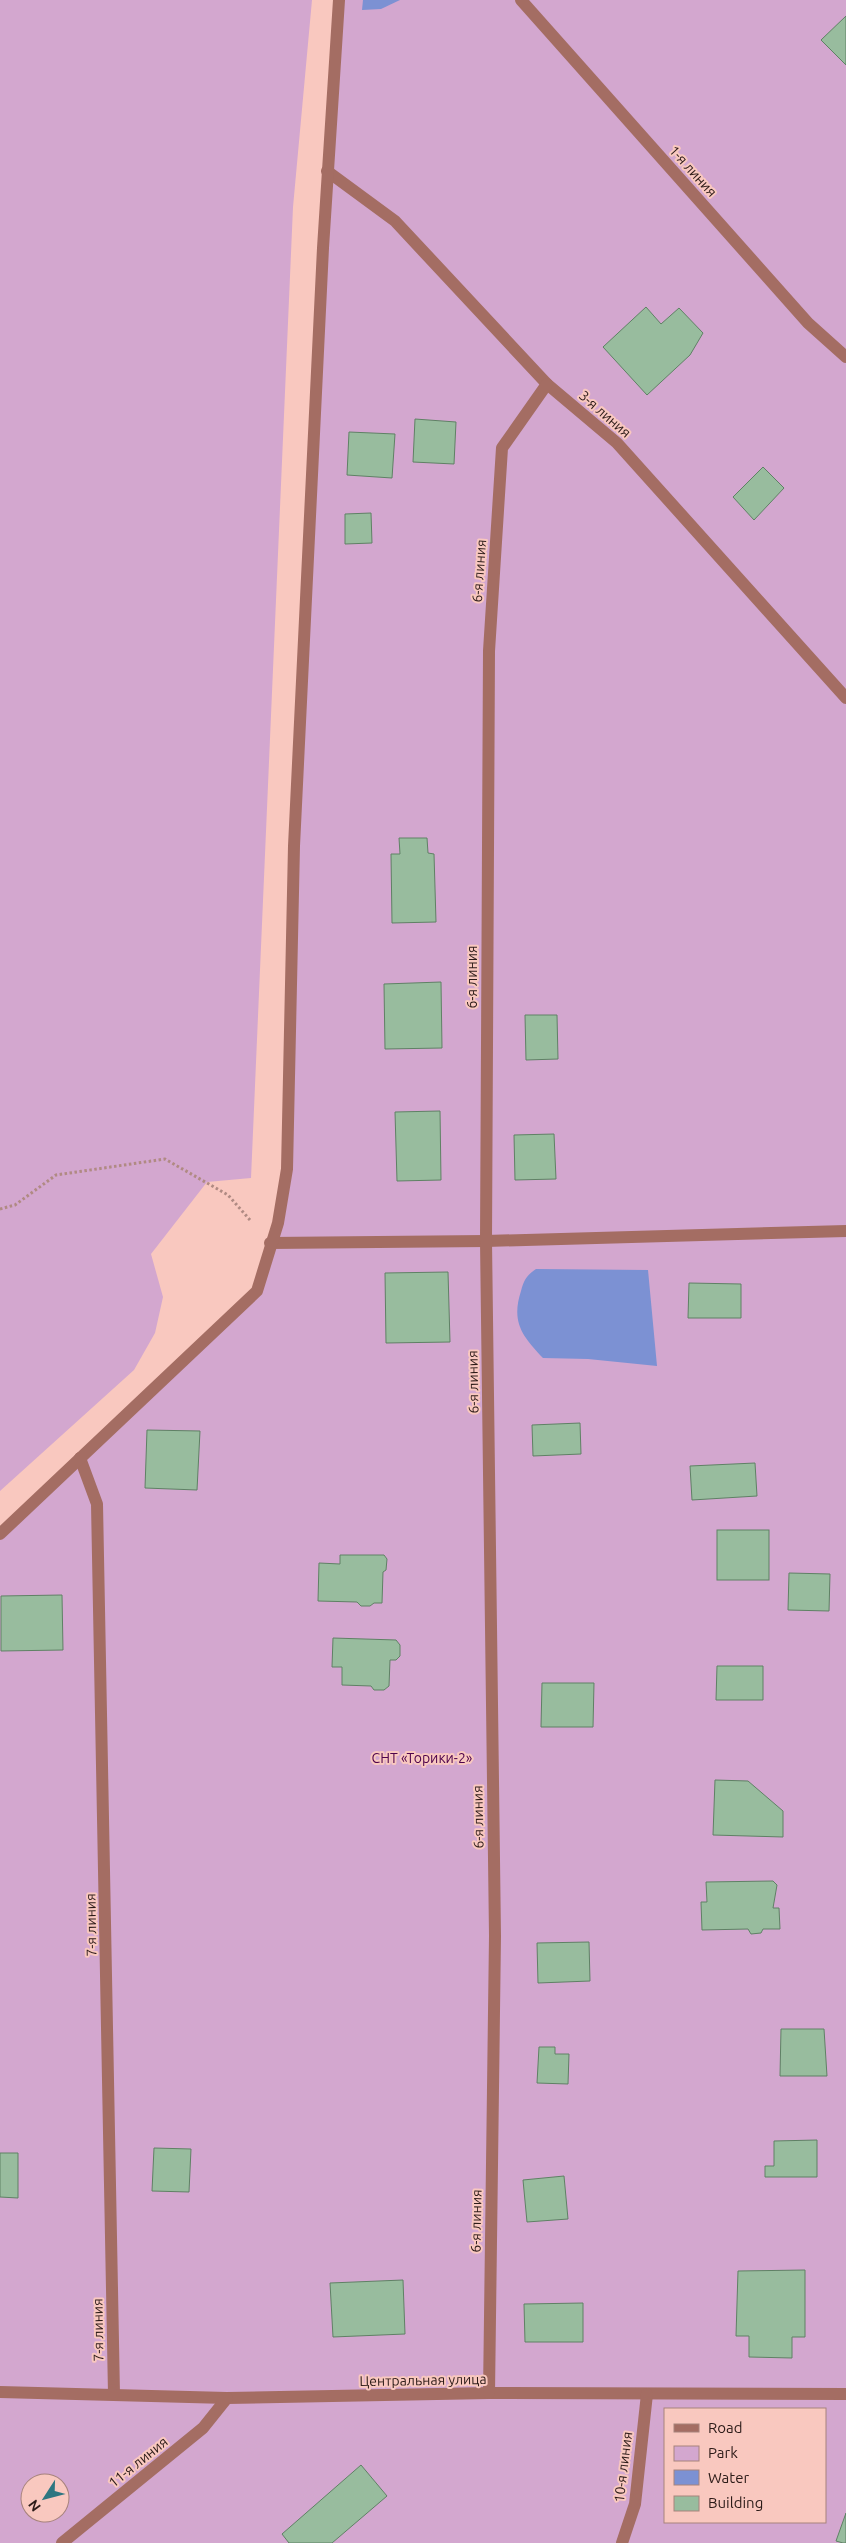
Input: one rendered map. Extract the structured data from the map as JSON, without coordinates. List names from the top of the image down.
{
  "streets": {
    "street": [
      "1-я линия",
      "3-я линия",
      "6-я линия",
      "7-я линия",
      "Центральная улица",
      "11-я линия",
      "10-я линия"
    ]
  },
  "crossings": [
    ["3-я линия", "6-я линия"],
    ["6-я линия", "Центральная улица"],
    ["7-я линия", "Центральная улица"],
    ["Центральная улица", "11-я линия"],
    ["Центральная улица", "10-я линия"]
  ],
  "parks": ["СНТ «Торики-2»"],
  "legend": [
    "Road",
    "Park",
    "Water",
    "Building"
  ],
  "north": "bottom left"
}
